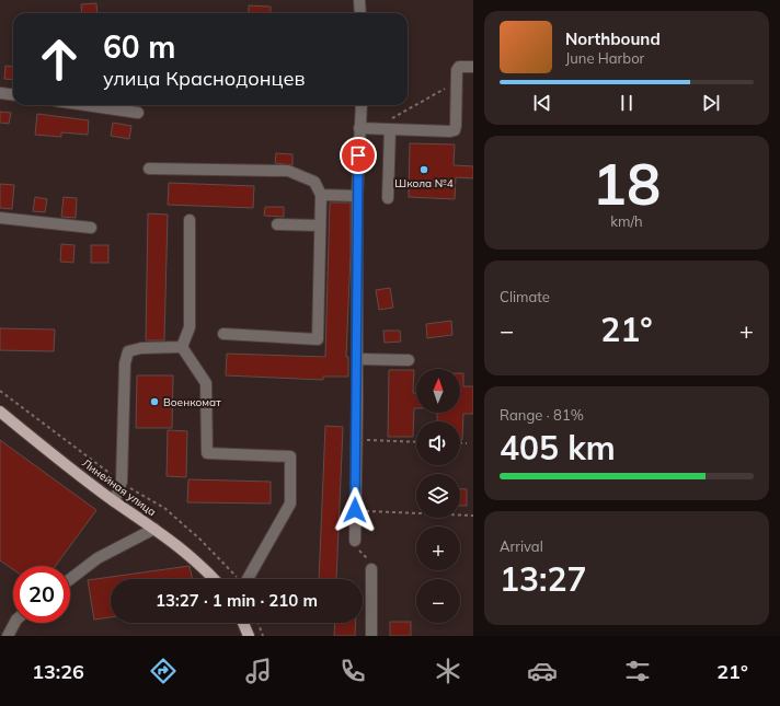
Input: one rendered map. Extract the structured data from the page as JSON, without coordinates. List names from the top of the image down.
{
  "streets": {
    "main road": ["Линейная улица"]
  },
  "places": ["Школа №4", "Военкомат"],
  "north": "top",
  "page": {
    "turn": ["60 m", "улица Краснодонцев"],
    "song": ["Northbound", "June Harbor"],
    "tile": [
      ["18", "km/h"],
      "Climate",
      ["Range · 81%", "405 km"],
      ["Arrival", "13:27"]
    ],
    "heat": ["−", "21°", "+"],
    "map_buttons": ["+", "−"],
    "limit": "20",
    "trip": "13:27 · 1 min · 210 m",
    "tabs": ["13:26", "21°"]
  }
}
